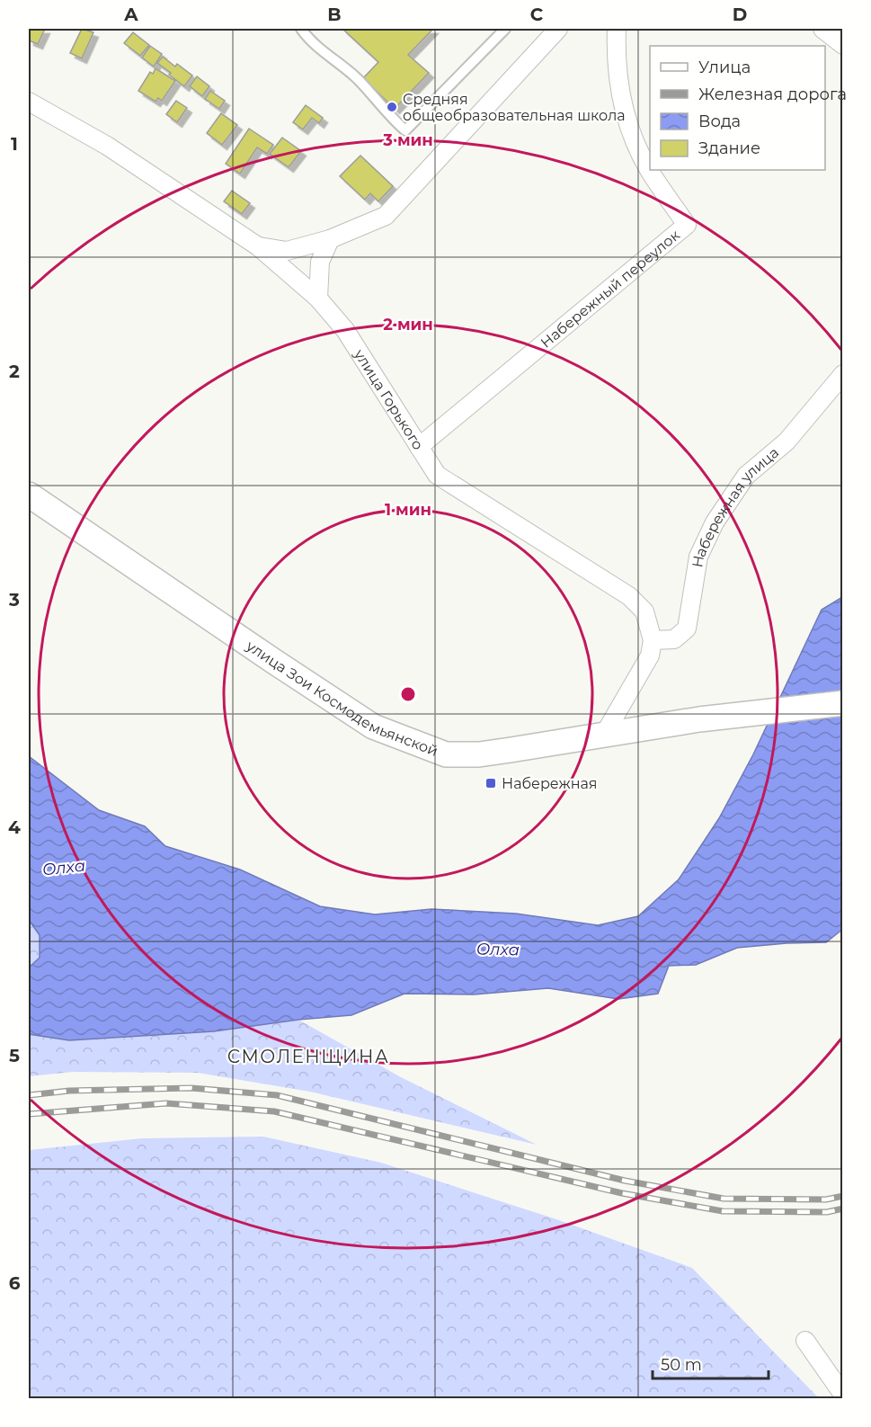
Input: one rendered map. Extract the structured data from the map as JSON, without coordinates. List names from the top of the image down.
{
  "streets": {
    "main road": ["улица Зои Космодемьянской"],
    "street": ["Набережный переулок", "улица Горького", "Набережная улица"]
  },
  "crossings": [
    ["Набережный переулок", "улица Горького"],
    ["улица Горького", "Набережная улица"]
  ],
  "districts": ["СМОЛЕНЩИНА"],
  "water": ["Олха"],
  "places": {
    "other": ["Средняя общеобразовательная школа"],
    "transit": ["Набережная"]
  },
  "legend": [
    "Улица",
    "Железная дорога",
    "Вода",
    "Здание"
  ],
  "scale_bar": "50 m",
  "grid": {
    "columns": [
      "A",
      "B",
      "C",
      "D"
    ],
    "rows": [
      "1",
      "2",
      "3",
      "4",
      "5",
      "6"
    ]
  },
  "rings": ["3 мин", "2 мин", "1 мин"]
}
